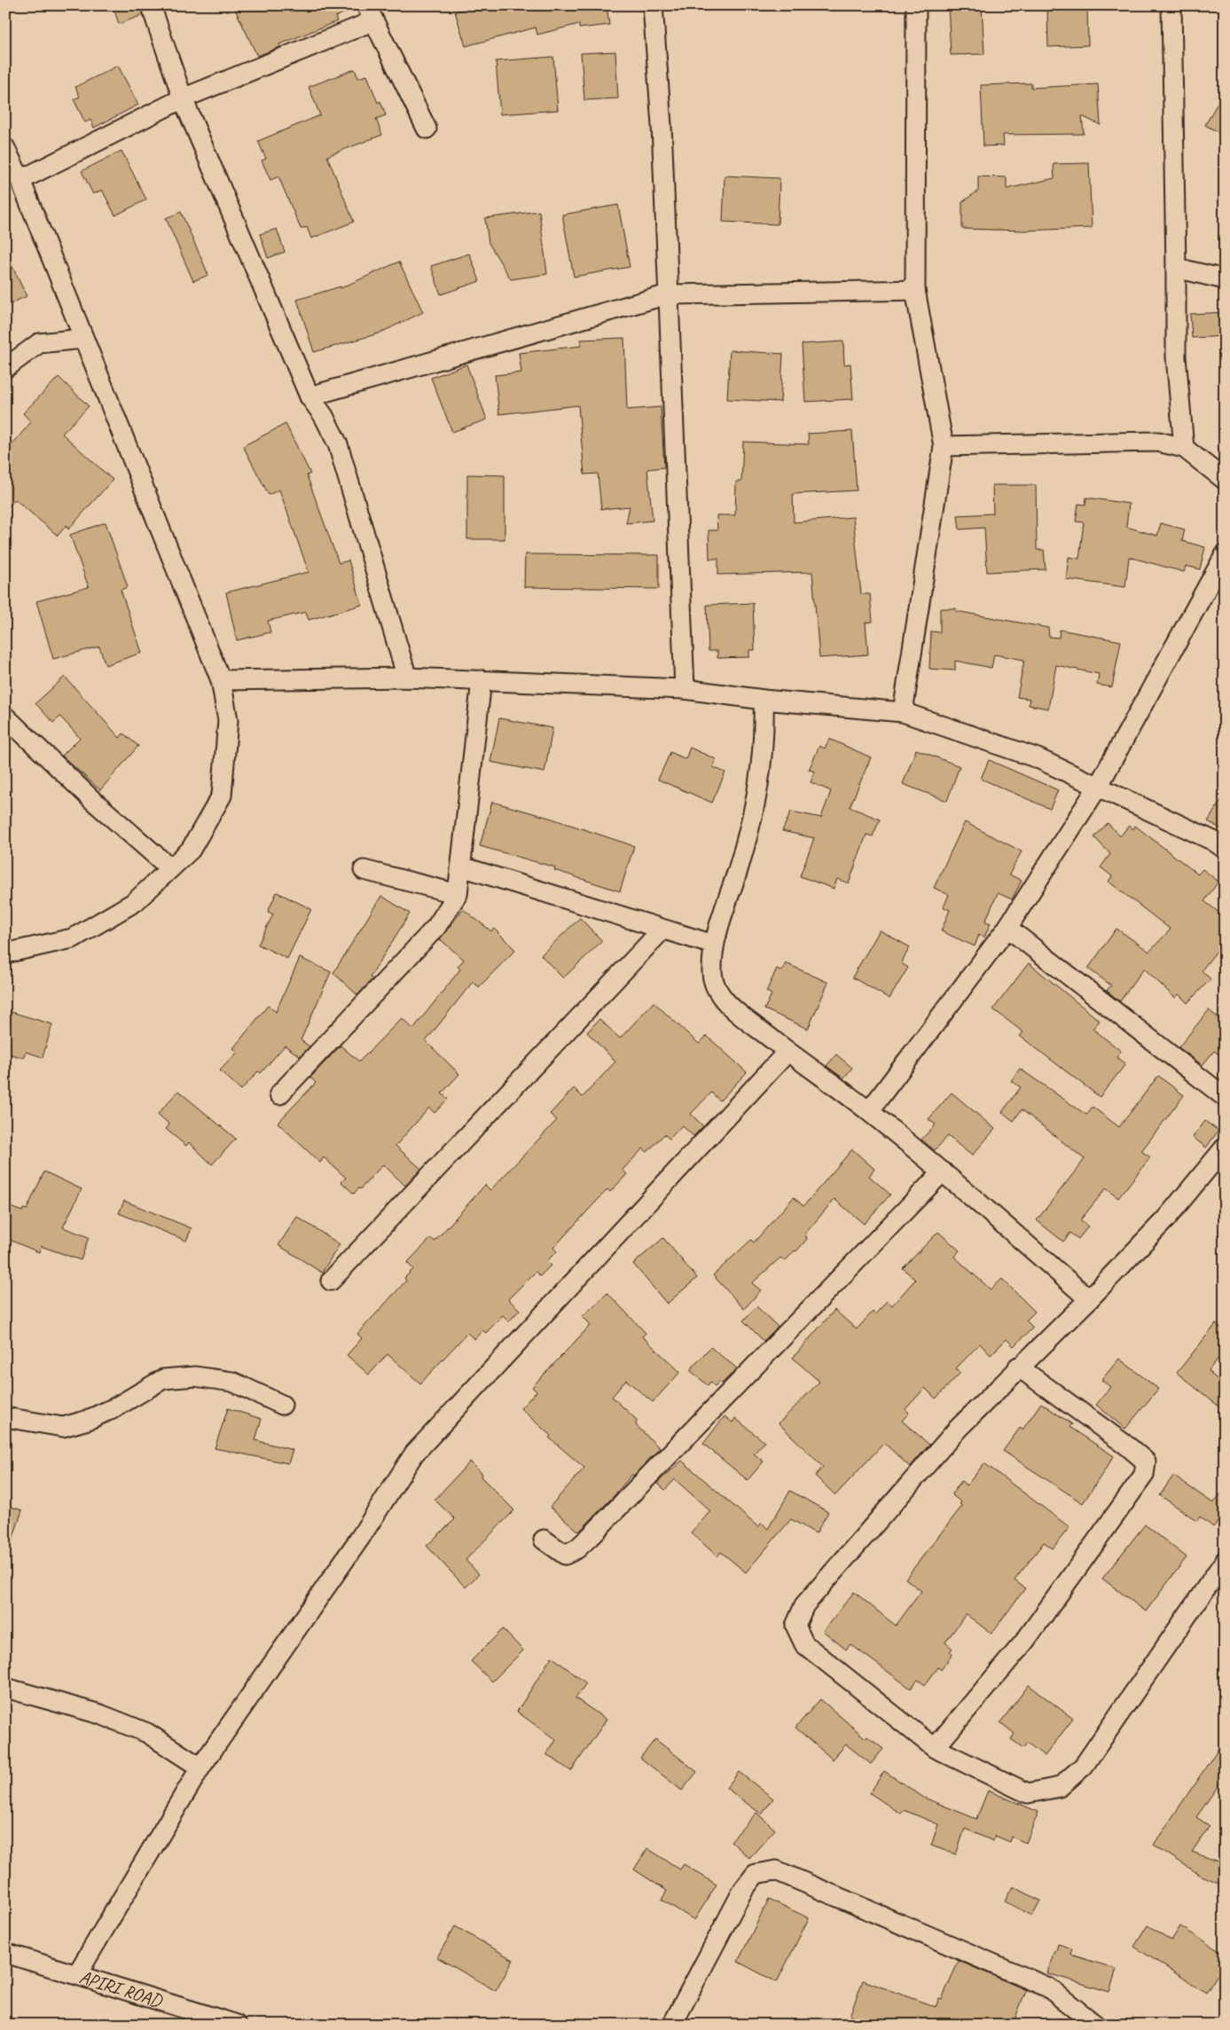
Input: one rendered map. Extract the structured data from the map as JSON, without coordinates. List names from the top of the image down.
{
  "streets": {
    "street": ["APIRI ROAD"]
  }
}
